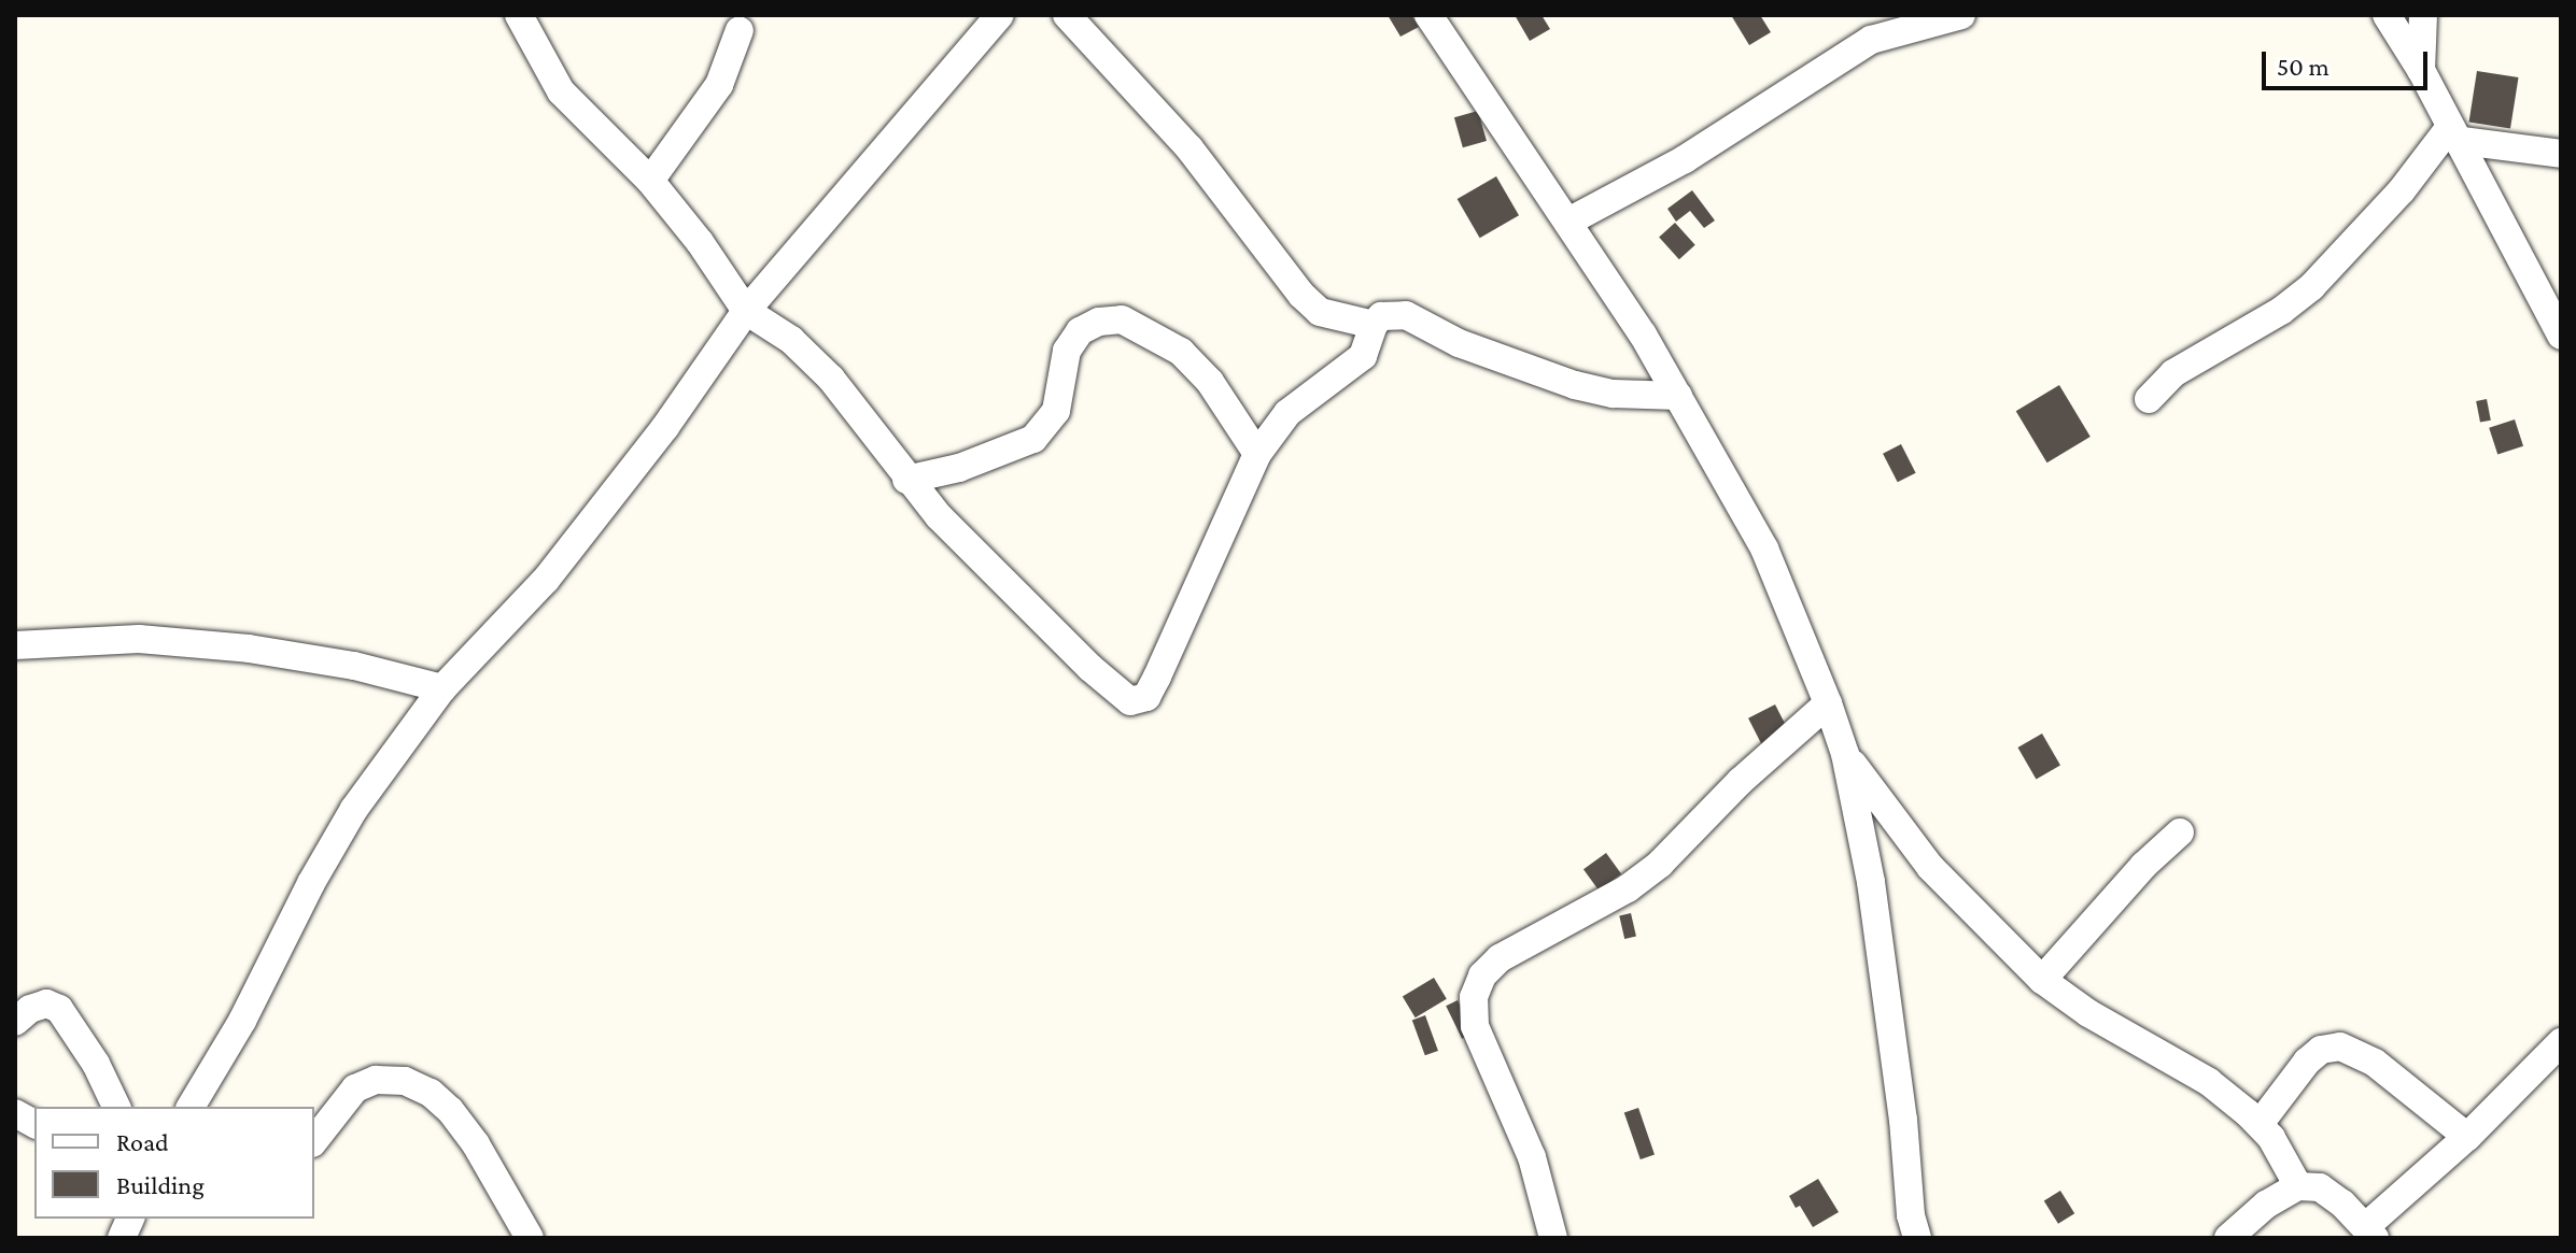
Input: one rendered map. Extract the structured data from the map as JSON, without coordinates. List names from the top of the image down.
{
  "legend": ["Road", "Building"],
  "scale_bar": "50 m"
}
